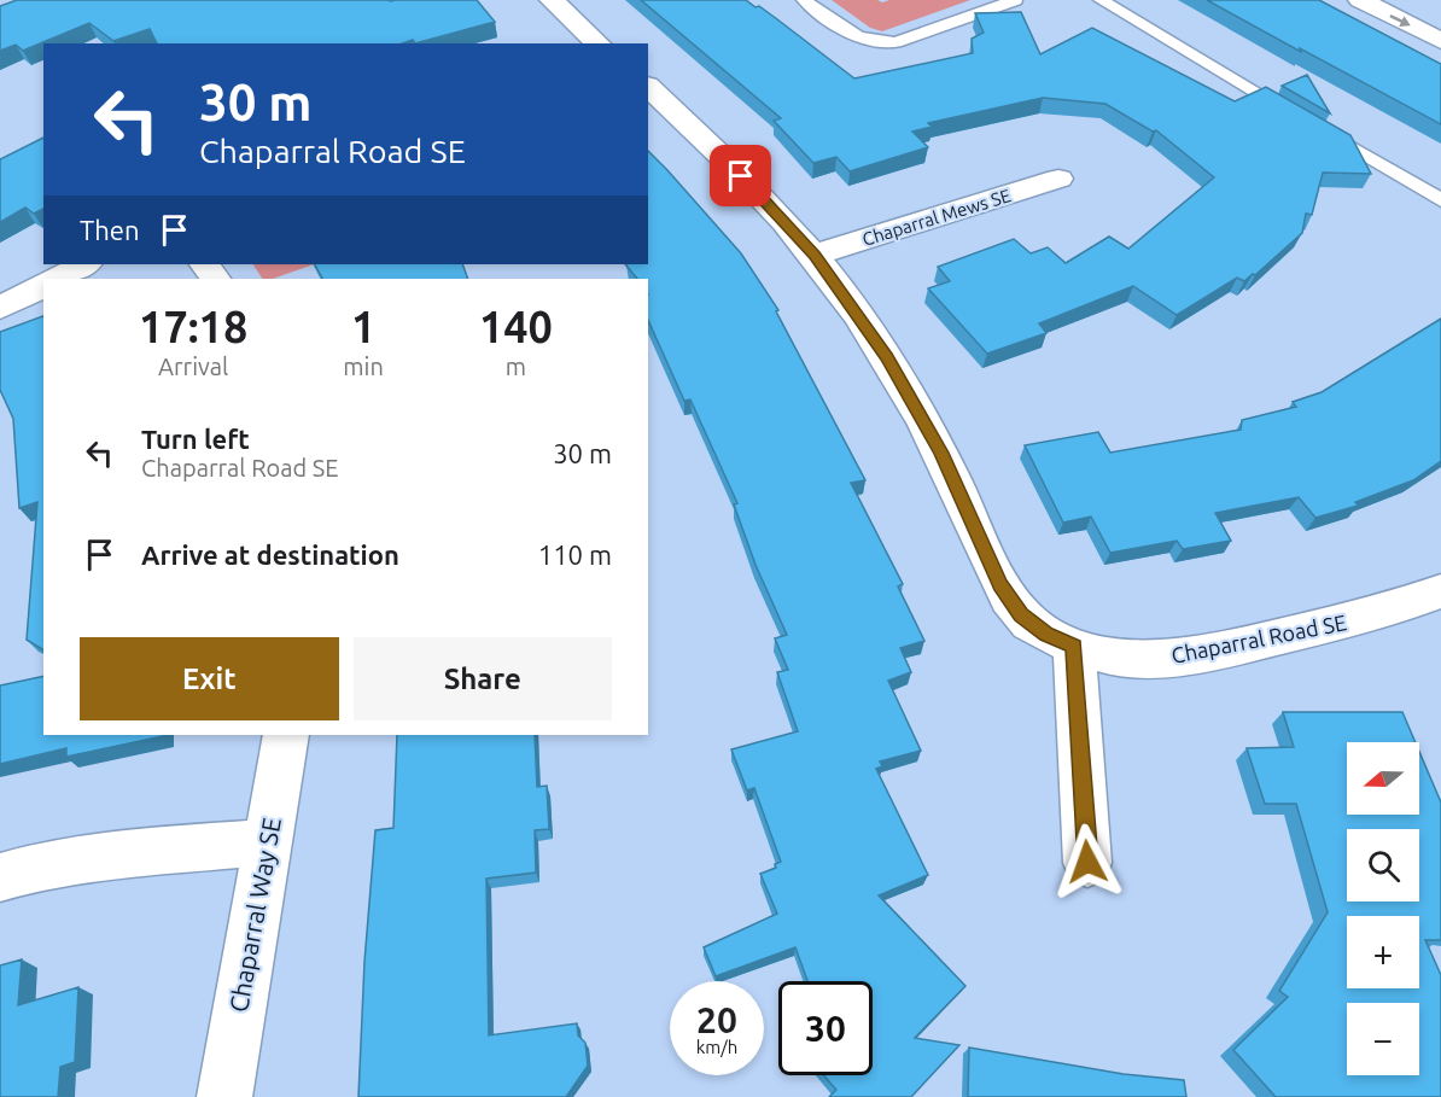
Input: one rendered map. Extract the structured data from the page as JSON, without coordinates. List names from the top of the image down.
{
  "streets": {
    "street": ["Chaparral Mews SE", "Chaparral Road SE", "Chaparral Way SE"]
  },
  "crossings": [
    ["Chaparral Mews SE", "Chaparral Road SE"]
  ],
  "north": "left",
  "page": {
    "turn": ["30 m", "Chaparral Road SE"],
    "then": "Then",
    "eta": [
      "17:18",
      "Arrival",
      "1",
      "min",
      "140",
      "m"
    ],
    "list": [
      {
        "name": "Turn left",
        "note": "Chaparral Road SE",
        "value": "30 m"
      },
      {
        "name": "Arrive at destination",
        "value": "110 m"
      }
    ],
    "buttons": ["Exit", "Share"],
    "map_buttons": ["+", "−"],
    "speed": "20 km/h",
    "limit": "30"
  }
}
